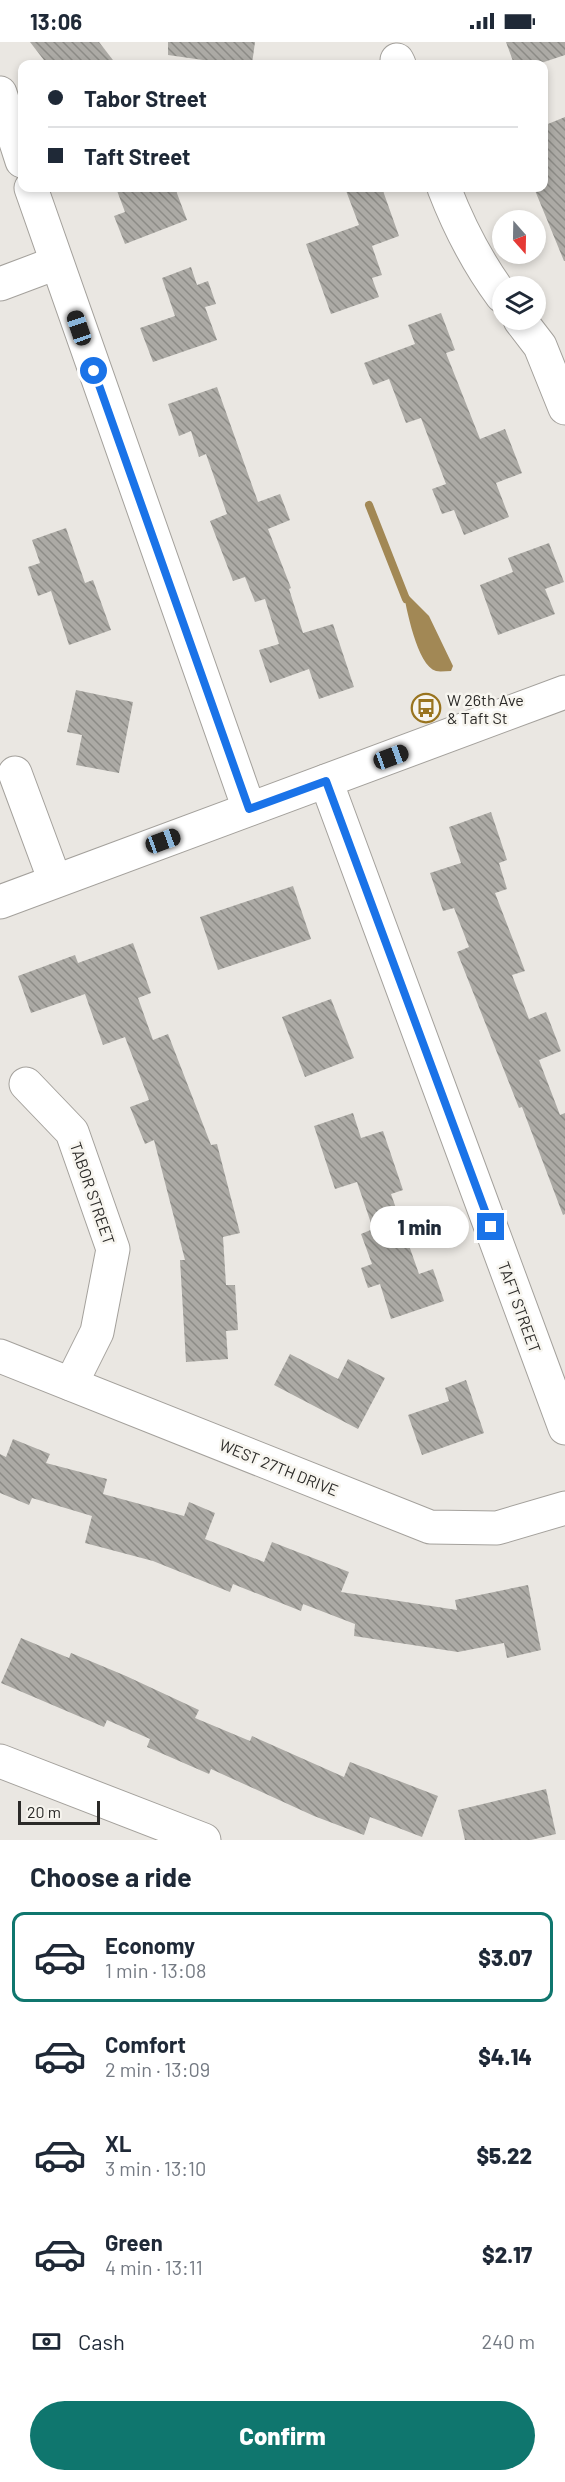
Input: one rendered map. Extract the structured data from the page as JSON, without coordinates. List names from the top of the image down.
{
  "streets": {
    "street": ["TABOR STREET", "TAFT STREET", "WEST 27TH DRIVE"]
  },
  "crossings": [
    ["TABOR STREET", "WEST 27TH DRIVE"]
  ],
  "places": {
    "bus stop": ["W 26th Ave & Taft St"]
  },
  "scale_bar": "20 m",
  "north": "bottom",
  "page": {
    "status": "13:06",
    "banner": ["Tabor Street", "Taft Street"],
    "bubble": "1 min",
    "scale": "20 m",
    "heading": "Choose a ride",
    "list": [
      {
        "name": "Economy",
        "note": "1 min · 13:08",
        "value": "$3.07"
      },
      {
        "name": "Comfort",
        "note": "2 min · 13:09",
        "value": "$4.14"
      },
      {
        "name": "XL",
        "note": "3 min · 13:10",
        "value": "$5.22"
      },
      {
        "name": "Green",
        "note": "4 min · 13:11",
        "value": "$2.17"
      }
    ],
    "pay": ["Cash", "240 m"],
    "buttons": "Confirm"
  }
}
